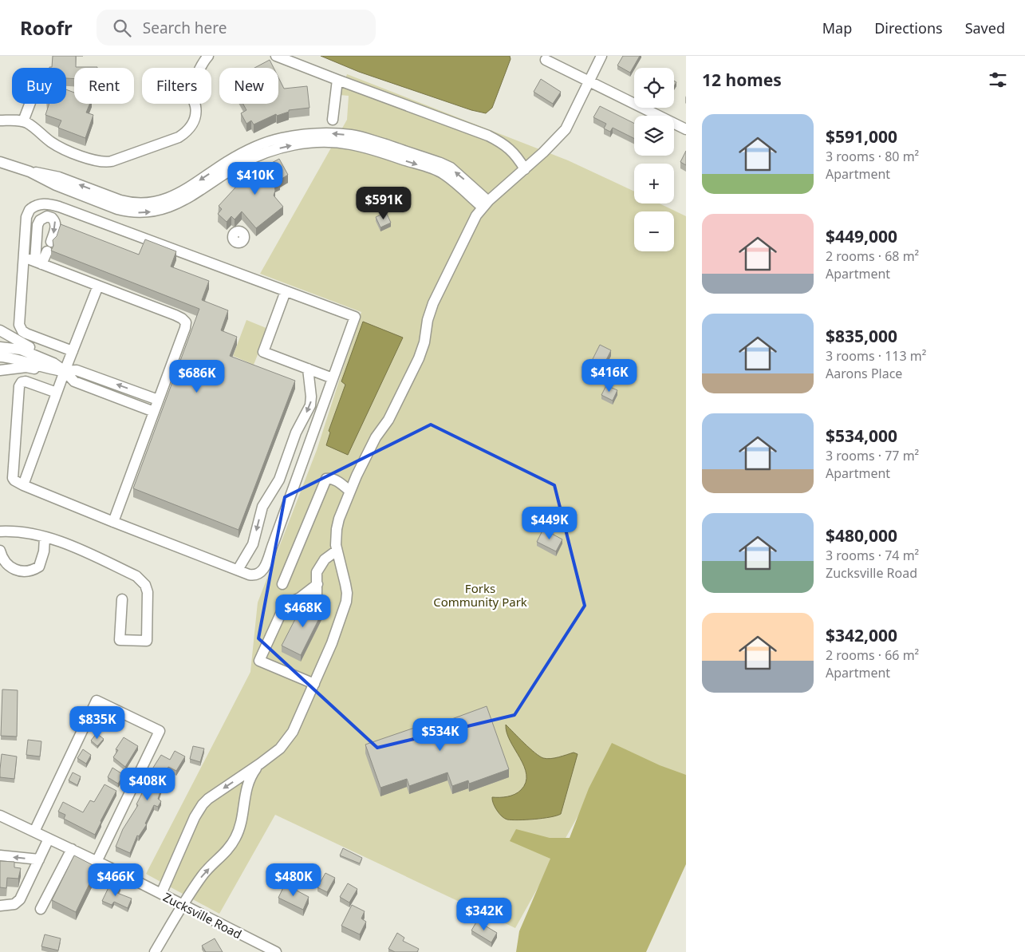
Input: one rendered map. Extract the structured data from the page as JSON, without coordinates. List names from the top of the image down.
{
  "streets": {
    "street": ["Zucksville Road"]
  },
  "parks": ["Forks Community Park"],
  "page": {
    "header": "Roofr",
    "search": "Search here",
    "nav": ["Map", "Directions", "Saved"],
    "heading": "12 homes",
    "map_buttons": ["+", "−"],
    "chip": [
      "Buy",
      "Rent",
      "Filters",
      "New"
    ],
    "list": [
      {
        "name": "$591,000",
        "note": "3 rooms · 80 m² · Apartment"
      },
      {
        "name": "$449,000",
        "note": "2 rooms · 68 m² · Apartment"
      },
      {
        "name": "$835,000",
        "note": "3 rooms · 113 m² · Aarons Place"
      },
      {
        "name": "$534,000",
        "note": "3 rooms · 77 m² · Apartment"
      },
      {
        "name": "$480,000",
        "note": "3 rooms · 74 m² · Zucksville Road"
      },
      {
        "name": "$342,000",
        "note": "2 rooms · 66 m² · Apartment"
      }
    ],
    "price": [
      "$410K",
      "$591K",
      "$416K",
      "$686K",
      "$449K",
      "$468K",
      "$835K",
      "$534K",
      "$408K",
      "$466K",
      "$480K",
      "$342K"
    ]
  }
}
